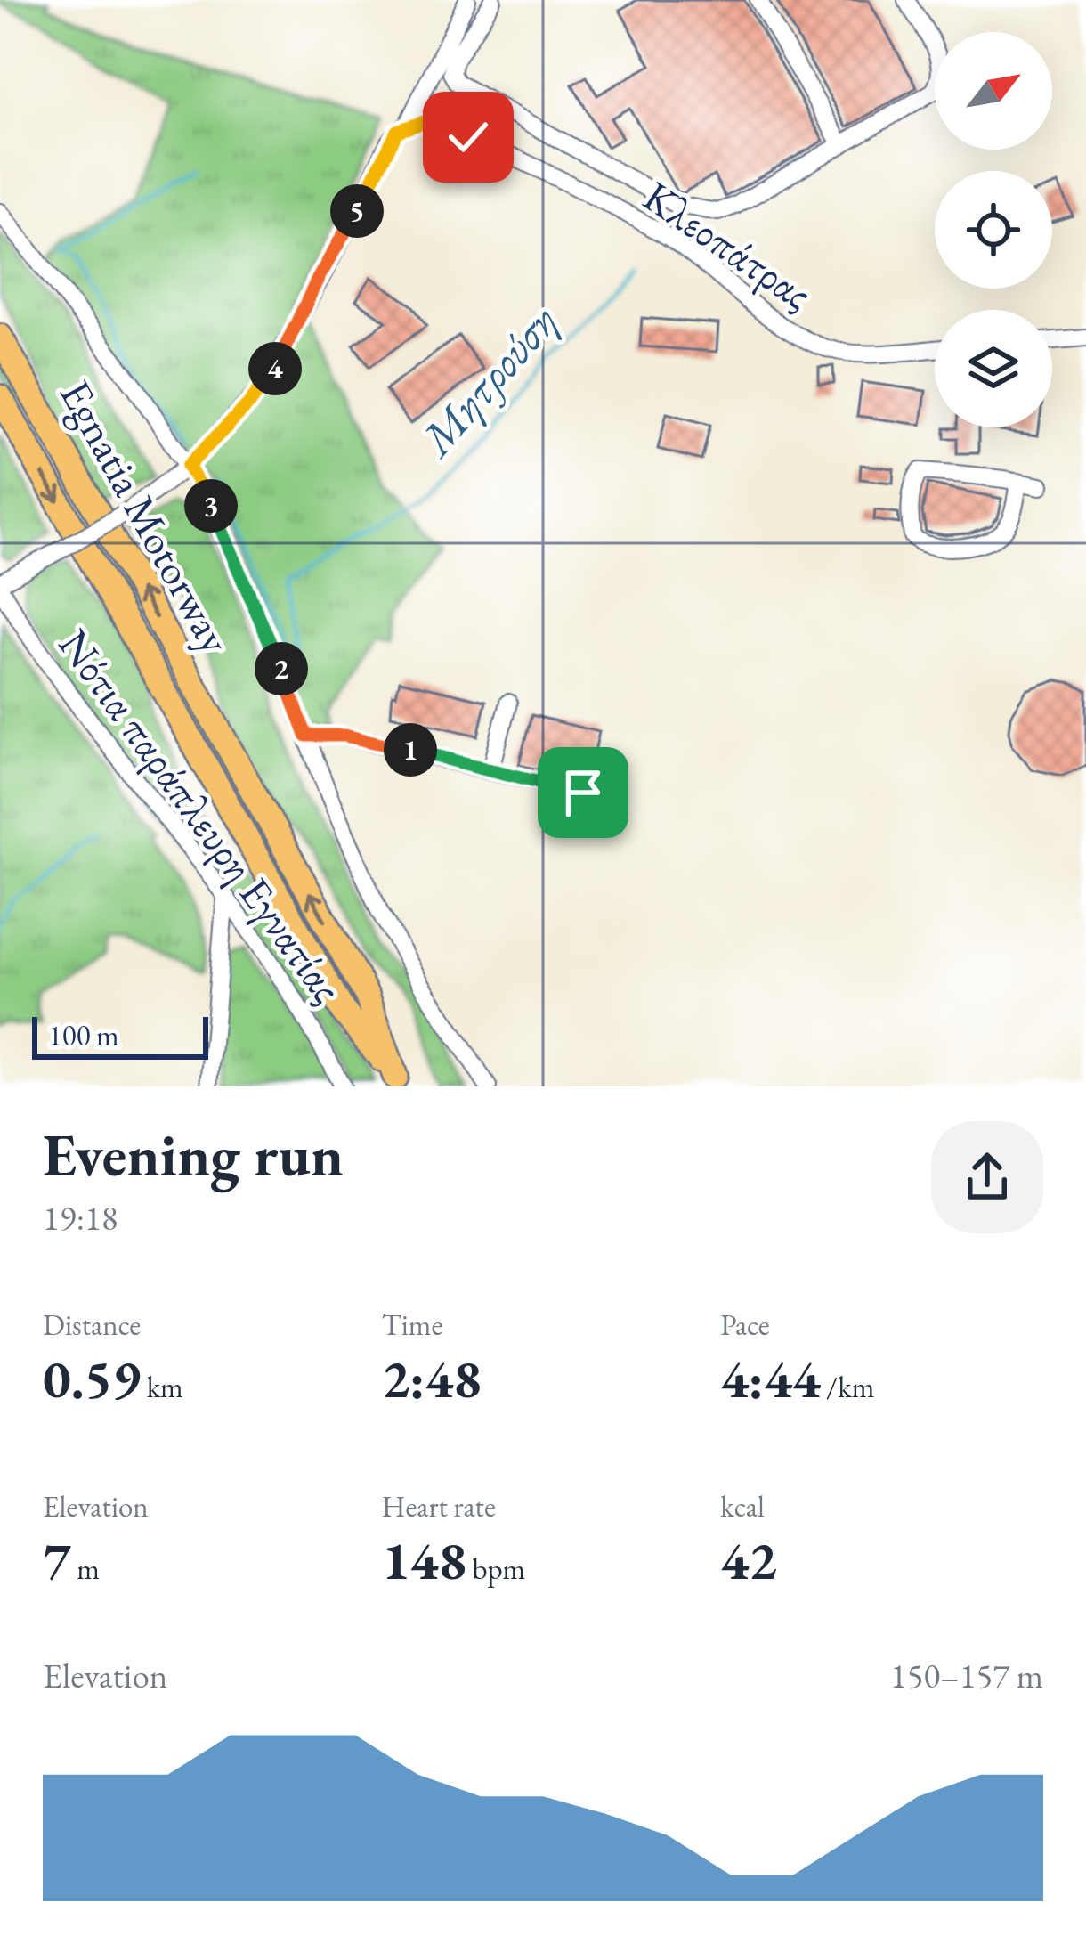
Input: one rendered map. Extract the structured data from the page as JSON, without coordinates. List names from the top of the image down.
{
  "streets": {
    "highway": ["Egnatia Motorway"],
    "street": ["Κλεοπάτρας", "Νότια παράπλευρη Εγνατίας"]
  },
  "water": ["Μητρούση"],
  "scale_bar": "100 m",
  "north": "top right",
  "page": {
    "pins": [
      "5",
      "4",
      "3",
      "2",
      "1"
    ],
    "scale": "100 m",
    "heading": ["Evening run", "19:18"],
    "stats": [
      ["Distance", "0.59 km"],
      ["Time", "2:48"],
      ["Pace", "4:44 /km"],
      ["Elevation", "7 m"],
      ["Heart rate", "148 bpm"],
      ["kcal", "42"]
    ],
    "chart": ["Elevation", "150–157 m"]
  }
}
